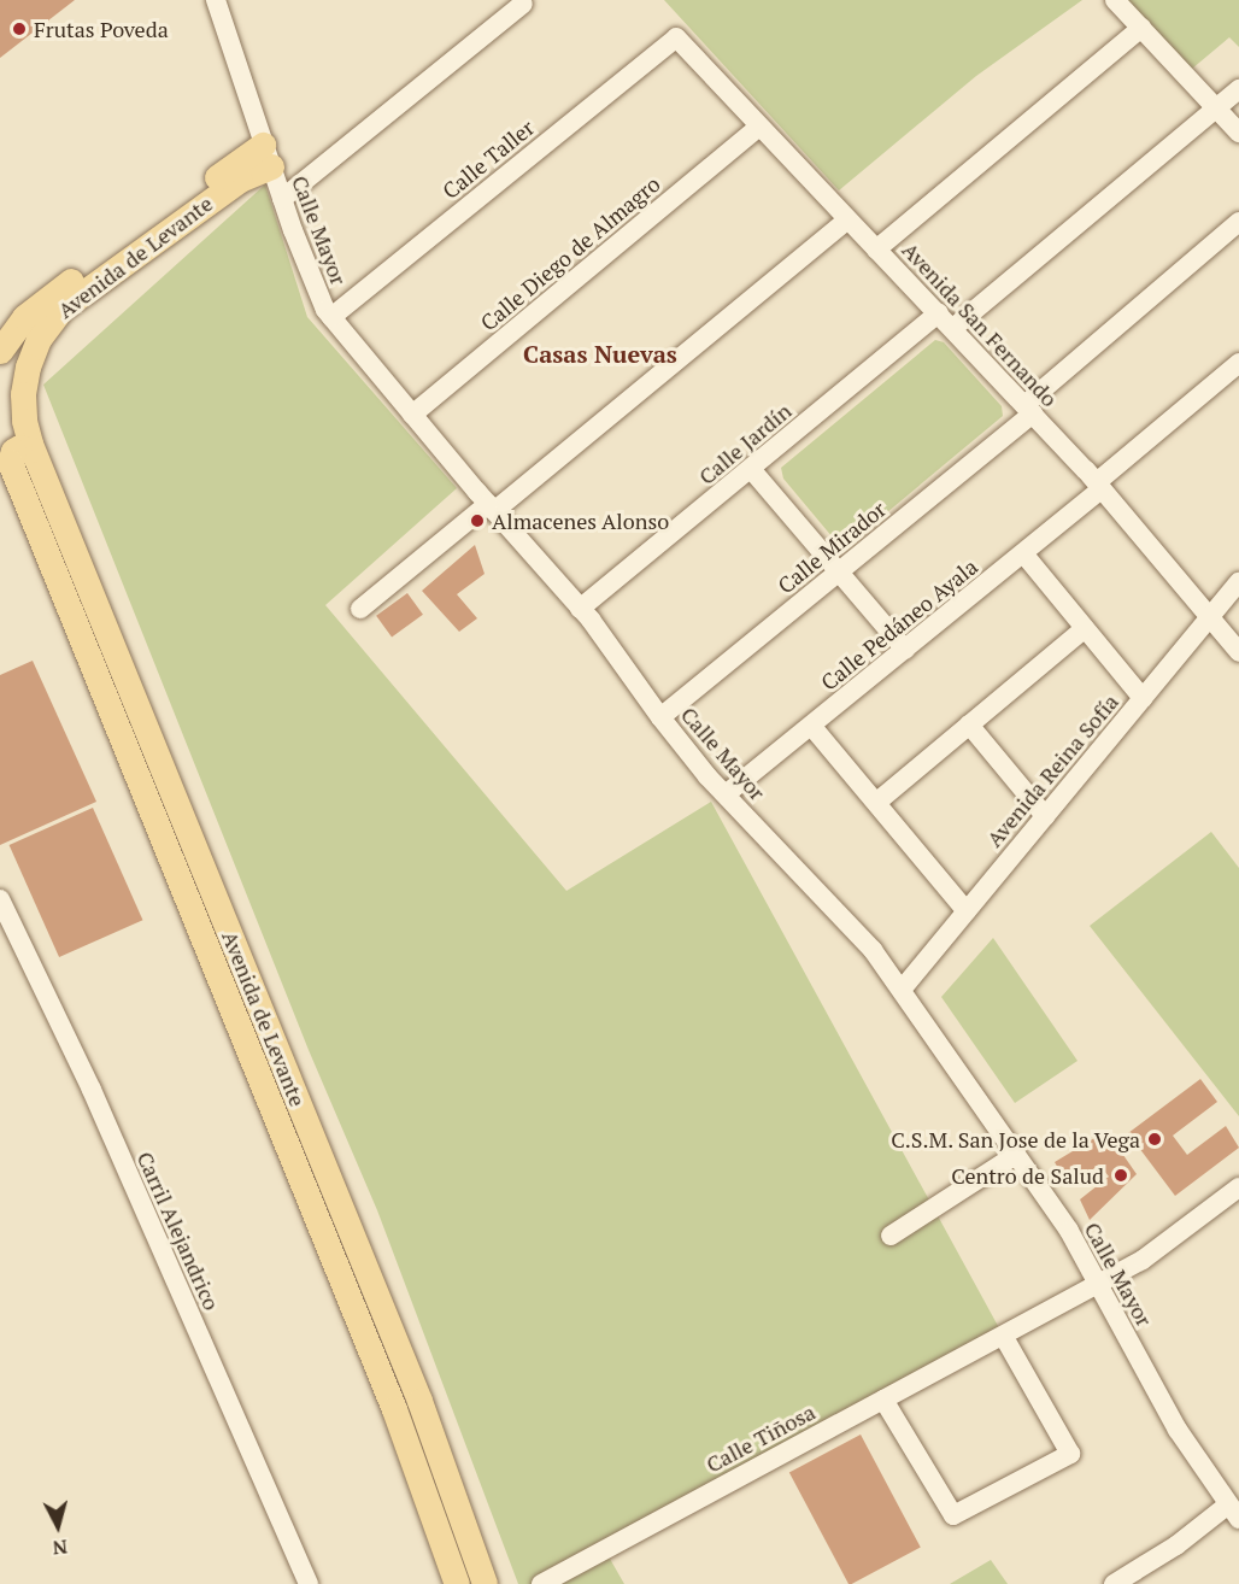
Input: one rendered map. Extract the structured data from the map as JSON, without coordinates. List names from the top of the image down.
{
  "streets": {
    "main road": ["Avenida de Levante"],
    "street": [
      "Calle Taller",
      "Calle Mayor",
      "Calle Diego de Almagro",
      "Avenida San Fernando",
      "Calle Jardín",
      "Calle Mirador",
      "Calle Pedáneo Ayala",
      "Avenida Reina Sofía",
      "Carril Alejandrico",
      "Calle Tiñosa"
    ]
  },
  "crossings": [
    ["Calle Taller", "Calle Mayor"],
    ["Calle Taller", "Avenida San Fernando"],
    ["Calle Mayor", "Calle Diego de Almagro"],
    ["Calle Mayor", "Avenida de Levante"],
    ["Calle Mayor", "Calle Jardín"],
    ["Calle Mayor", "Calle Mirador"],
    ["Calle Mayor", "Calle Pedáneo Ayala"],
    ["Calle Mayor", "Avenida Reina Sofía"],
    ["Calle Mayor", "Calle Tiñosa"],
    ["Calle Diego de Almagro", "Avenida San Fernando"],
    ["Avenida San Fernando", "Calle Jardín"],
    ["Avenida San Fernando", "Calle Mirador"],
    ["Avenida San Fernando", "Calle Pedáneo Ayala"],
    ["Avenida San Fernando", "Avenida Reina Sofía"]
  ],
  "districts": ["Casas Nuevas"],
  "places": [
    "Frutas Poveda",
    "Almacenes Alonso",
    "C.S.M. San Jose de la Vega",
    "Centro de Salud"
  ],
  "north": "bottom"
}
